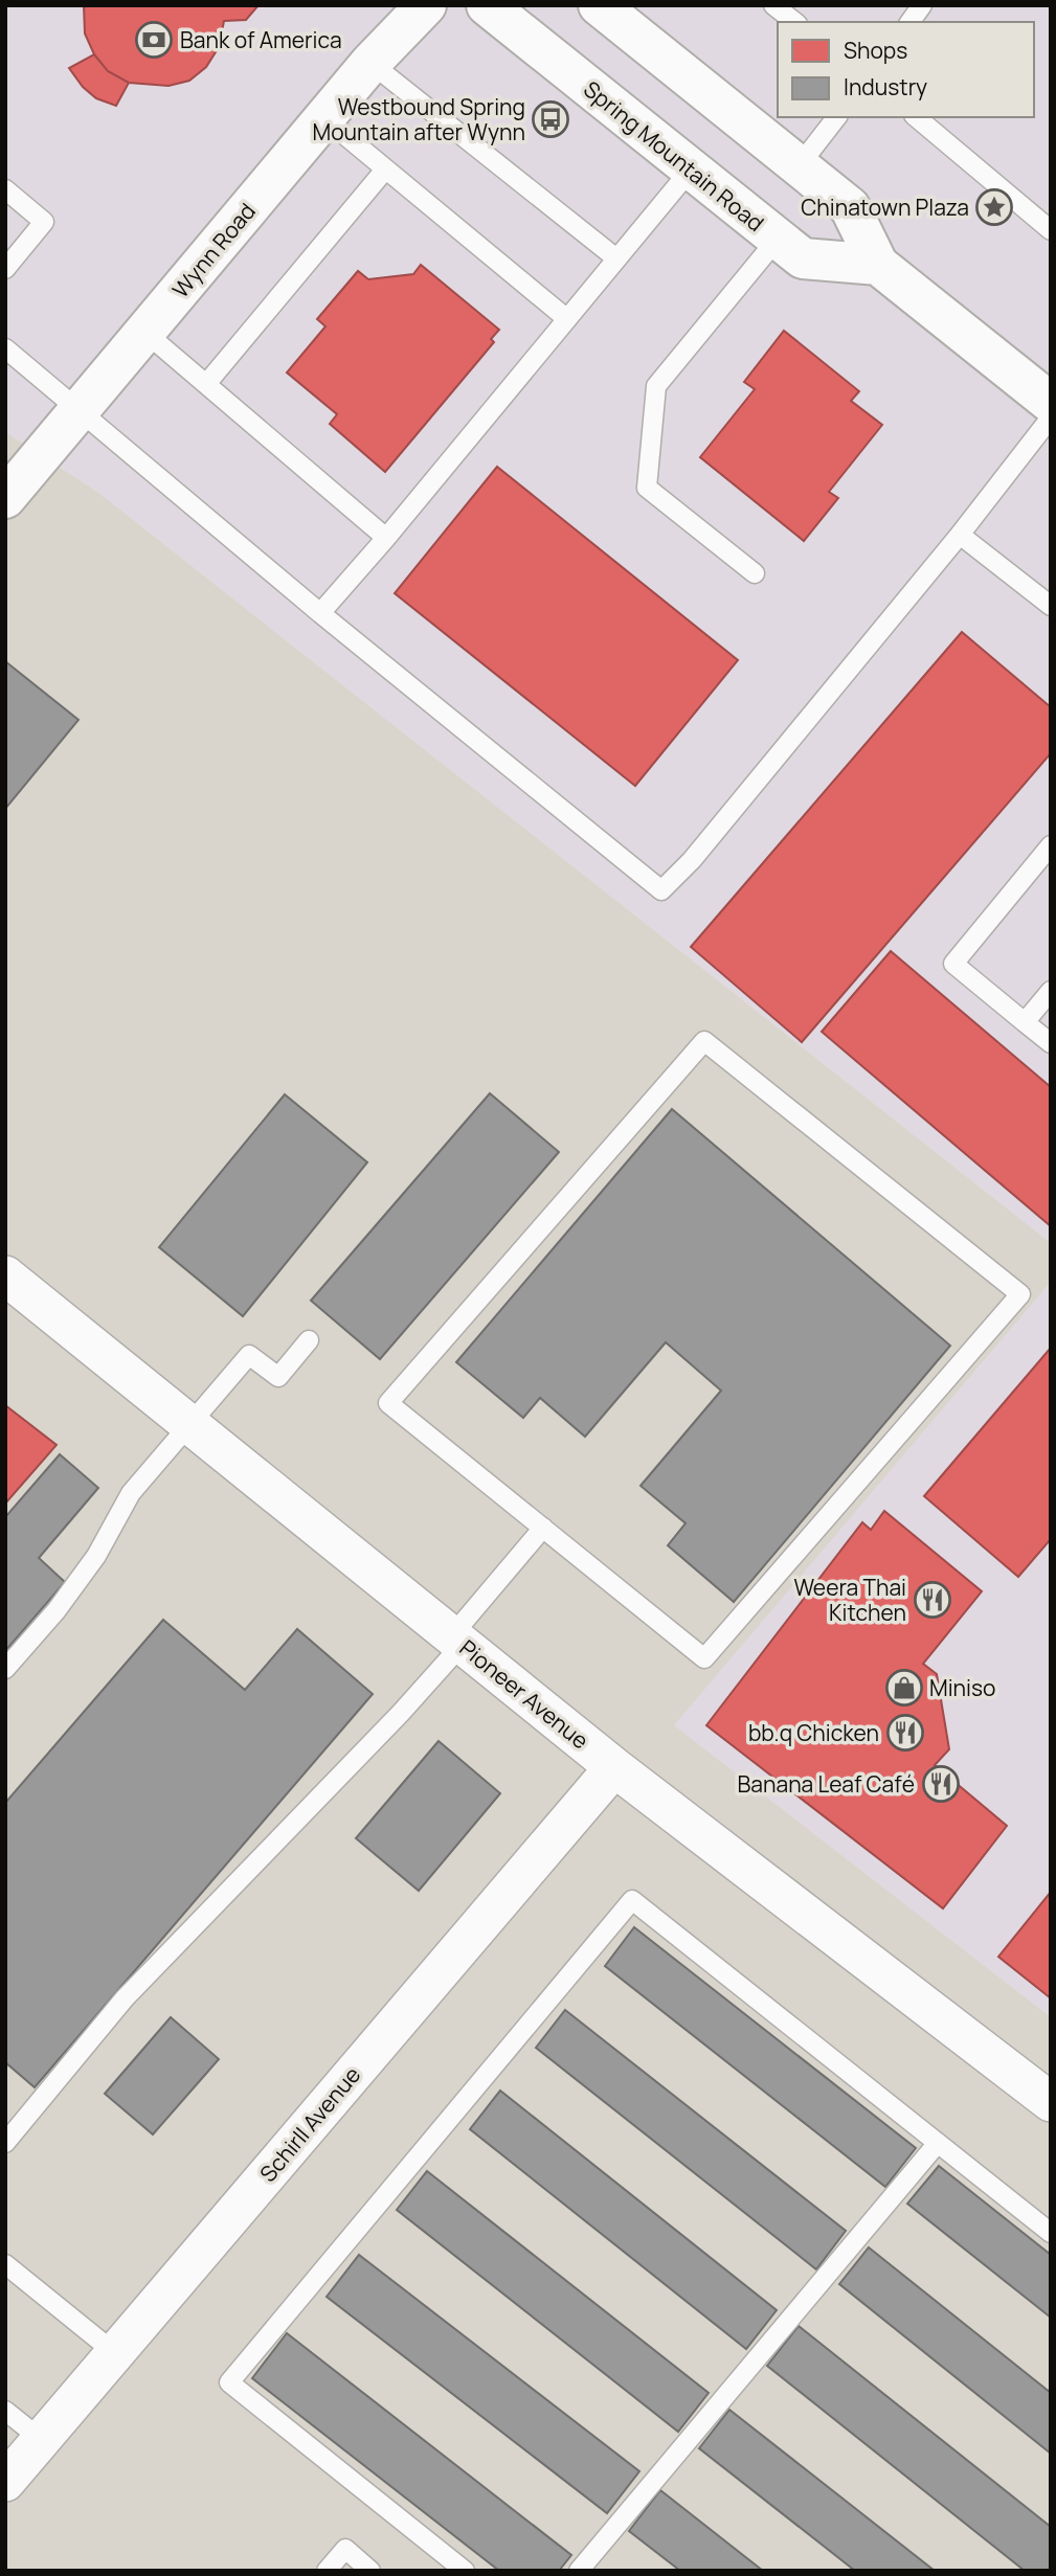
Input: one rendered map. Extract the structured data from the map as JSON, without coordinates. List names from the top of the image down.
{
  "streets": {
    "main road": ["Spring Mountain Road", "Wynn Road"],
    "street": ["Pioneer Avenue", "Schirll Avenue"]
  },
  "crossings": [
    ["Pioneer Avenue", "Schirll Avenue"]
  ],
  "places": {
    "bank": ["Bank of America"],
    "bus stop": ["Westbound Spring Mountain after Wynn"],
    "place": ["Chinatown Plaza"],
    "restaurant": ["Weera Thai Kitchen", "bb.q Chicken", "Banana Leaf Café"],
    "shop": ["Miniso"]
  },
  "legend": ["Shops", "Industry"]
}
